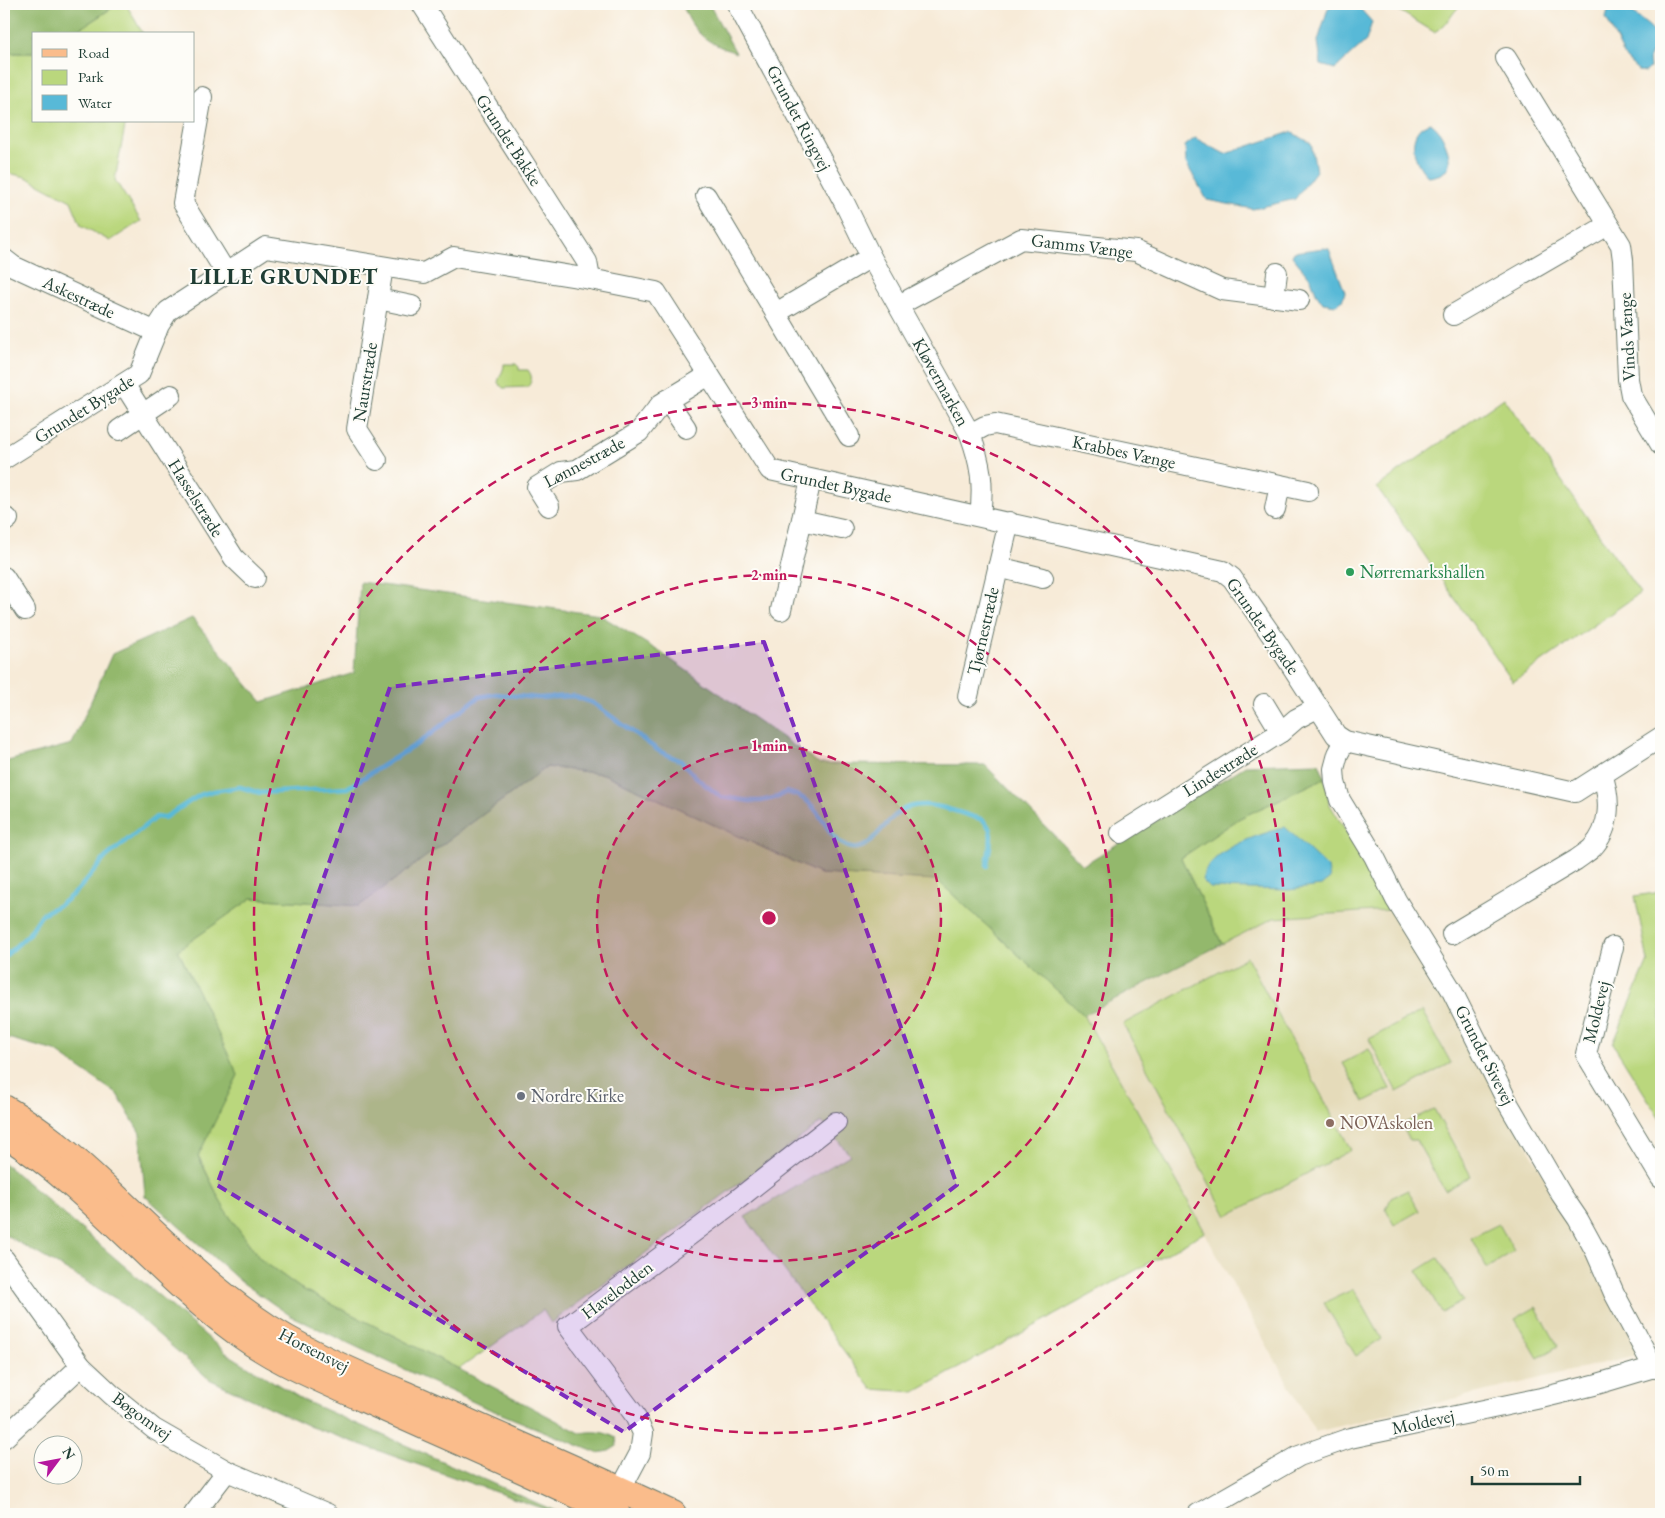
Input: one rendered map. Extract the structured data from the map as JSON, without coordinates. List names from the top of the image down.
{
  "streets": {
    "main road": ["Horsensvej"],
    "street": [
      "Grundet Ringvej",
      "Grundet Bakke",
      "Gamms Vænge",
      "Askestræde",
      "Vinds Vænge",
      "Naurstræde",
      "Kløvermarken",
      "Grundet Bygade",
      "Krabbes Vænge",
      "Lønnestræde",
      "Hasselstræde",
      "Tjørnestræde",
      "Lindestræde",
      "Moldevej",
      "Grundet Sivevej",
      "Havelodden",
      "Bøgomvej"
    ]
  },
  "crossings": [
    ["Grundet Ringvej", "Kløvermarken"],
    ["Grundet Bakke", "Grundet Bygade"],
    ["Gamms Vænge", "Kløvermarken"],
    ["Askestræde", "Grundet Bygade"],
    ["Naurstræde", "Grundet Bygade"],
    ["Kløvermarken", "Grundet Bygade"],
    ["Kløvermarken", "Krabbes Vænge"],
    ["Grundet Bygade", "Lønnestræde"],
    ["Grundet Bygade", "Hasselstræde"],
    ["Grundet Bygade", "Tjørnestræde"],
    ["Grundet Bygade", "Lindestræde"],
    ["Grundet Bygade", "Grundet Sivevej"],
    ["Moldevej", "Grundet Sivevej"],
    ["Havelodden", "Horsensvej"]
  ],
  "districts": ["LILLE GRUNDET"],
  "places": ["Nørremarkshallen", "Nordre Kirke", "NOVAskolen"],
  "legend": ["Road", "Park", "Water"],
  "scale_bar": "50 m",
  "north": "top right",
  "rings": ["3 min", "2 min", "1 min"]
}
